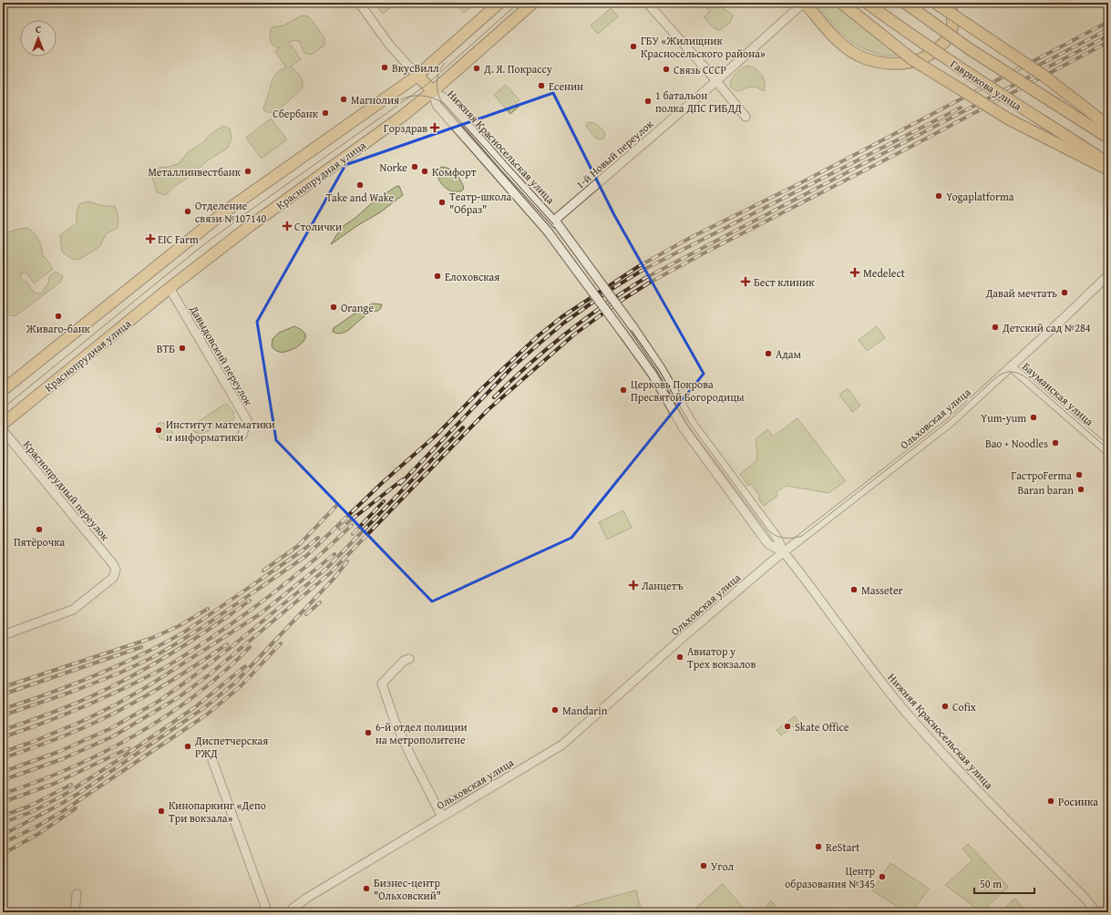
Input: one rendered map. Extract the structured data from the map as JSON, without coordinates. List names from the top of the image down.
{
  "streets": {
    "main road": ["Гаврикова улица", "Краснопрудная улица"],
    "street": [
      "Нижняя Красносельская улица",
      "1-й Новый переулок",
      "Давыдовский переулок",
      "Бауманская улица",
      "Ольховская улица",
      "Краснопрудный переулок"
    ]
  },
  "crossings": [
    ["Нижняя Красносельская улица", "1-й Новый переулок"],
    ["Нижняя Красносельская улица", "Краснопрудная улица"],
    ["Нижняя Красносельская улица", "Ольховская улица"],
    ["Краснопрудная улица", "Давыдовский переулок"],
    ["Бауманская улица", "Ольховская улица"]
  ],
  "places": {
    "other": [
      "ГБУ «Жилищник Красносельского района»",
      "ВкусВилл",
      "Д. Я. Покрассу",
      "Связь СССР",
      "Есенин",
      "Магнолия",
      "1 батальон полка ДПС ГИБДД",
      "Сбербанк",
      "Norke",
      "Металлинвестбанк",
      "Комфорт",
      "Take and Wake",
      "Yogaplatforma",
      "Театр-школа \"Образ\"",
      "Отделение связи №107140",
      "Елоховская",
      "Давай мечтать",
      "Orange",
      "Живаго-банк",
      "Детский сад №284",
      "ВТБ",
      "Адам",
      "Церковь Покрова Пресвятой Богородицы",
      "Yum-yum",
      "Институт математики и информатики",
      "Bao + Noodles",
      "ГастроFerma",
      "Baran baran",
      "Пятёрочка",
      "Masseter",
      "Авиатор у Трех вокзалов",
      "Cofix",
      "Mandarin",
      "Skate Office",
      "6-й отдел полиции на метрополитене",
      "Диспетчерская РЖД",
      "Росинка",
      "Кинопаркинг «Депо Три вокзала»",
      "ReStart",
      "Угол",
      "Центр образования №345",
      "Бизнес-центр \"Ольховский\""
    ],
    "health": [
      "Горздрав",
      "Столички",
      "EIC Farm",
      "Medelect",
      "Бест клиник",
      "Ланцетъ"
    ]
  },
  "scale_bar": "50 m",
  "north": "top"
}
